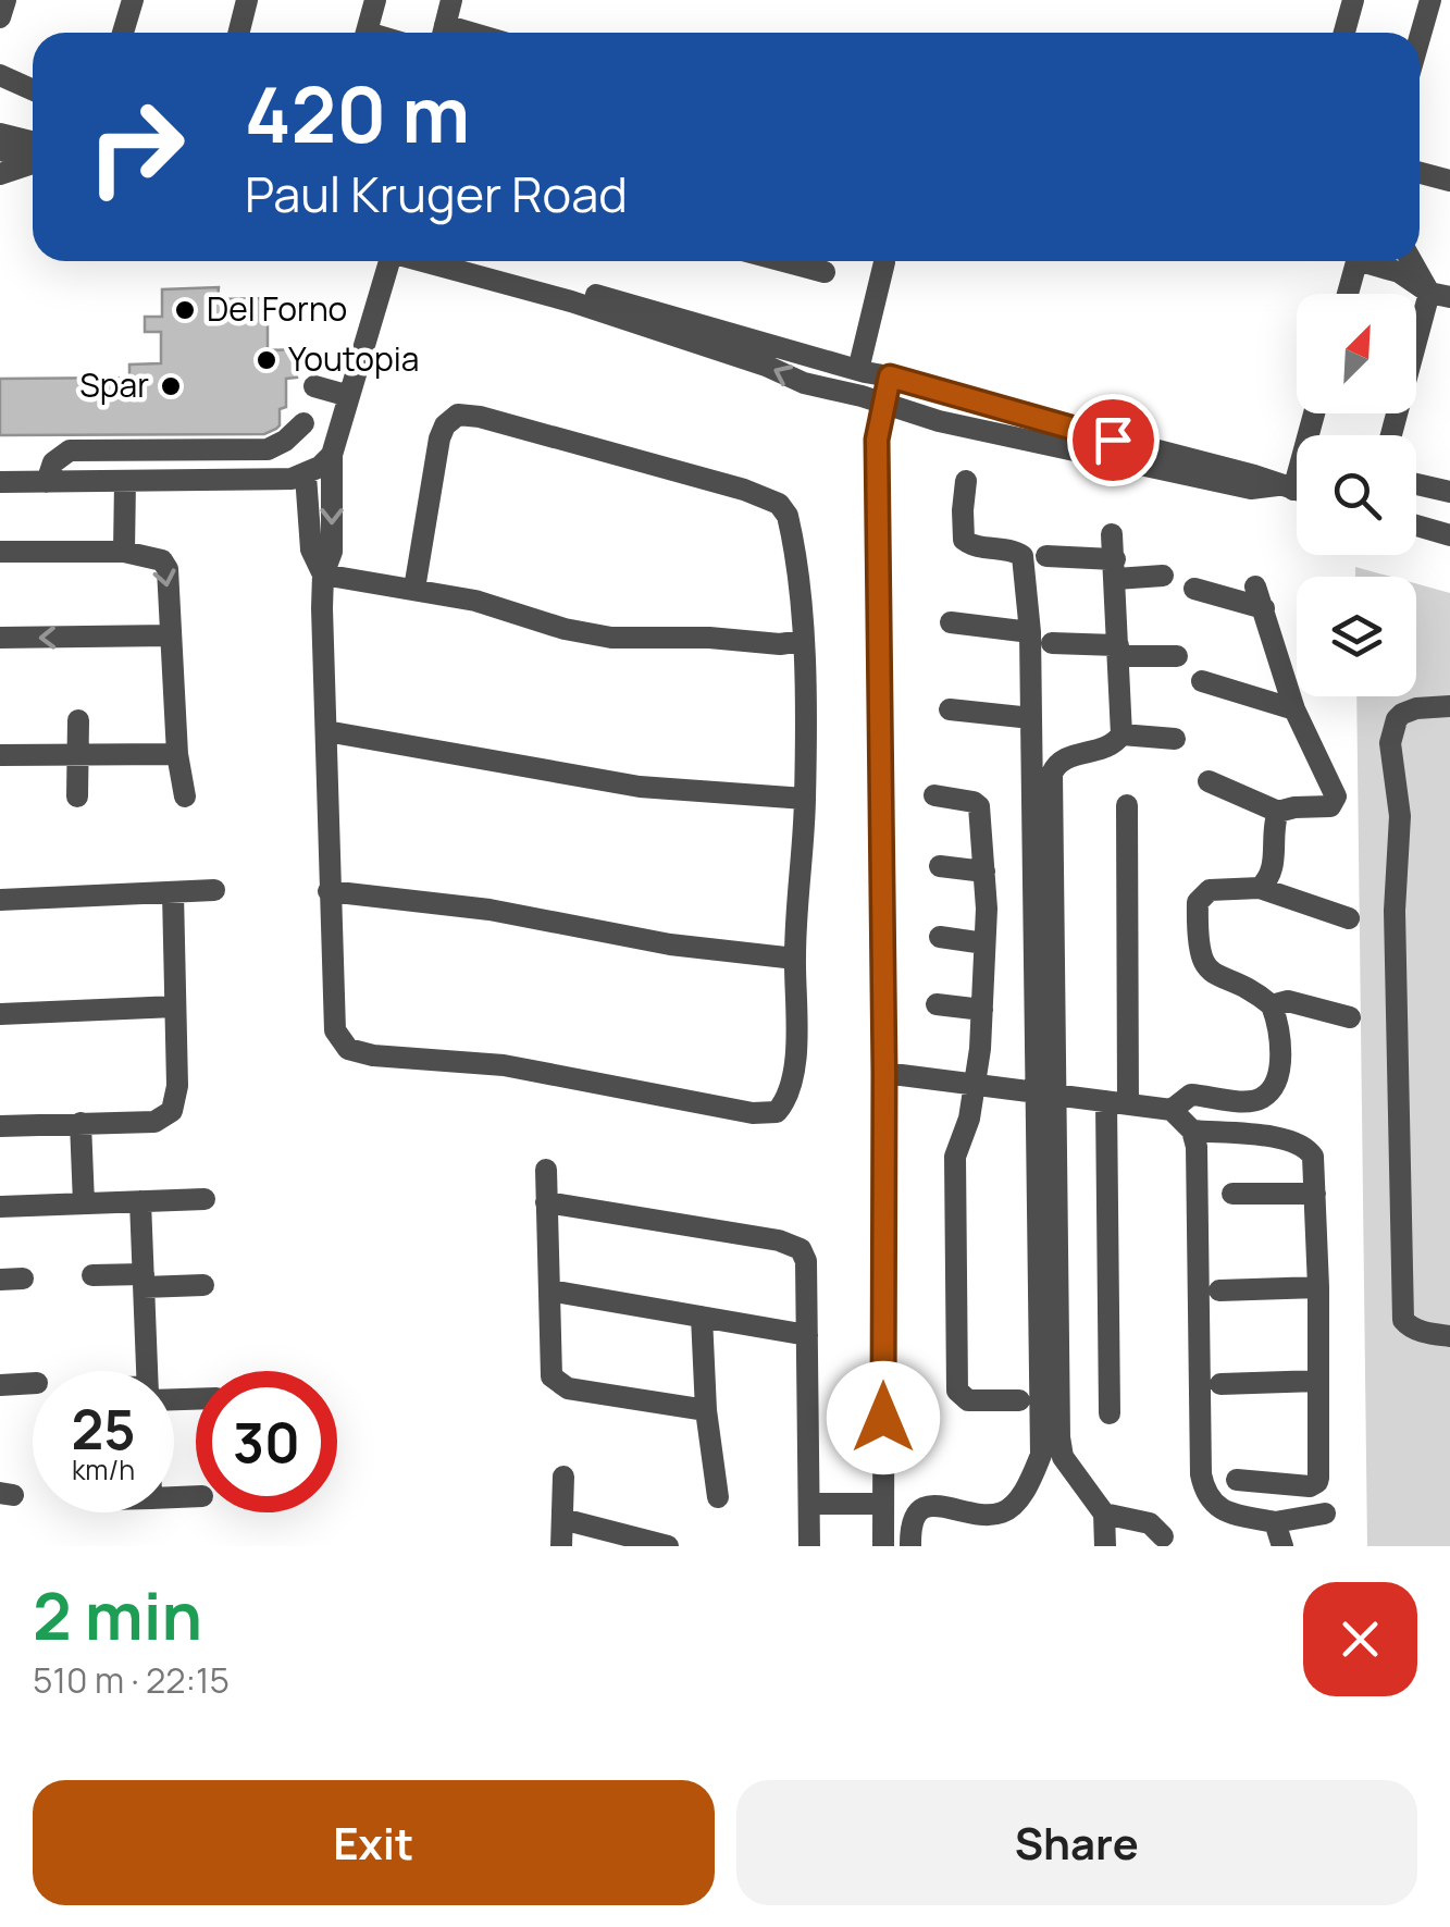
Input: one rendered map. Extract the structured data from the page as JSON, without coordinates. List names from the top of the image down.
{
  "places": ["Del Forno", "Youtopia", "Spar"],
  "north": "top right",
  "page": {
    "turn": ["420 m", "Paul Kruger Road"],
    "speed": "25 km/h",
    "limit": "30",
    "heading": ["2 min", "510 m · 22:15"],
    "buttons": ["Exit", "Share"]
  }
}
